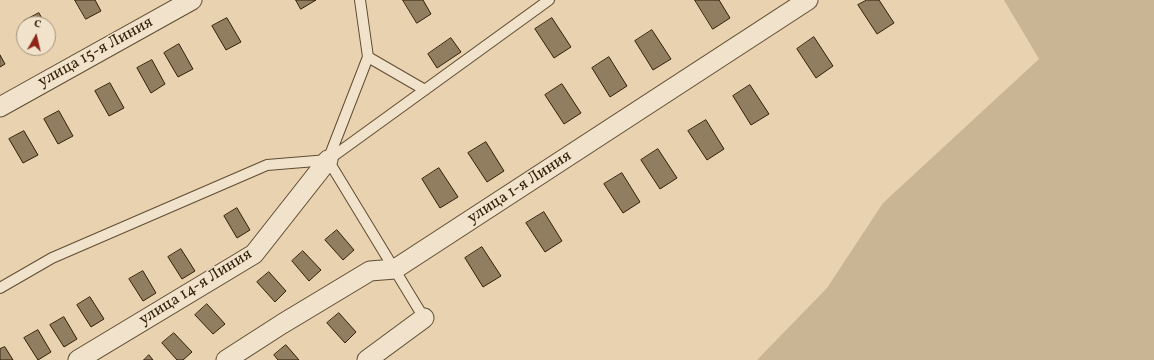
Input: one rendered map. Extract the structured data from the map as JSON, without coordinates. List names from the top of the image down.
{
  "streets": {
    "street": ["улица 15-я Линия", "улица 1-я Линия", "улица 14-я Линия"]
  },
  "north": "top"
}
